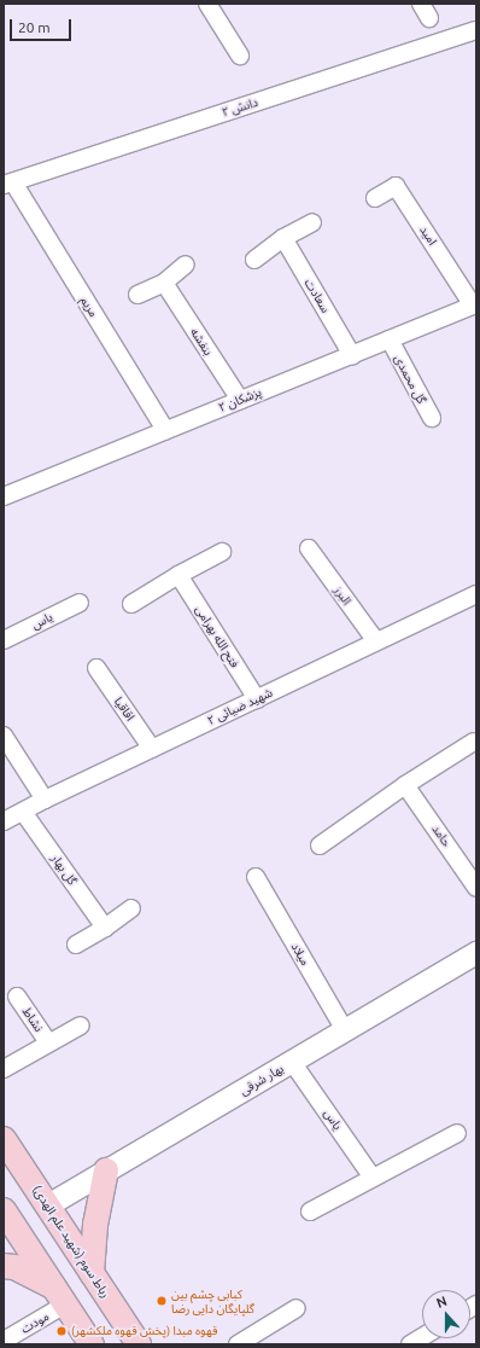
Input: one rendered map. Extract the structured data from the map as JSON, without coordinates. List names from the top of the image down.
{
  "streets": {
    "main road": ["رباط سوم (شهید علم الهدی)"],
    "street": [
      "دانش ۲",
      "امید",
      "سعادت",
      "مریم",
      "بنفشه",
      "گل محمدی",
      "پزشکان ۲",
      "البرز",
      "یاس",
      "فتح الله بهرامی",
      "شهید ضیائی ۲",
      "اقاقیا",
      "حامد",
      "گل بهار",
      "میلاد",
      "نشاط",
      "بهار شرقی",
      "مودت"
    ]
  },
  "crossings": [
    ["دانش ۲", "مریم"],
    ["امید", "پزشکان ۲"],
    ["سعادت", "پزشکان ۲"],
    ["مریم", "پزشکان ۲"],
    ["بنفشه", "پزشکان ۲"],
    ["گل محمدی", "پزشکان ۲"],
    ["البرز", "شهید ضیائی ۲"],
    ["یاس", "بهار شرقی"],
    ["فتح الله بهرامی", "شهید ضیائی ۲"],
    ["شهید ضیائی ۲", "اقاقیا"],
    ["شهید ضیائی ۲", "گل بهار"],
    ["میلاد", "بهار شرقی"],
    ["بهار شرقی", "رباط سوم (شهید علم الهدی)"]
  ],
  "places": ["کبابی چشم بین گلپایگان دایی رضا", "قهوه مبدا (پخش قهوه ملکشهر)"],
  "scale_bar": "20 m",
  "north": "top"
}
